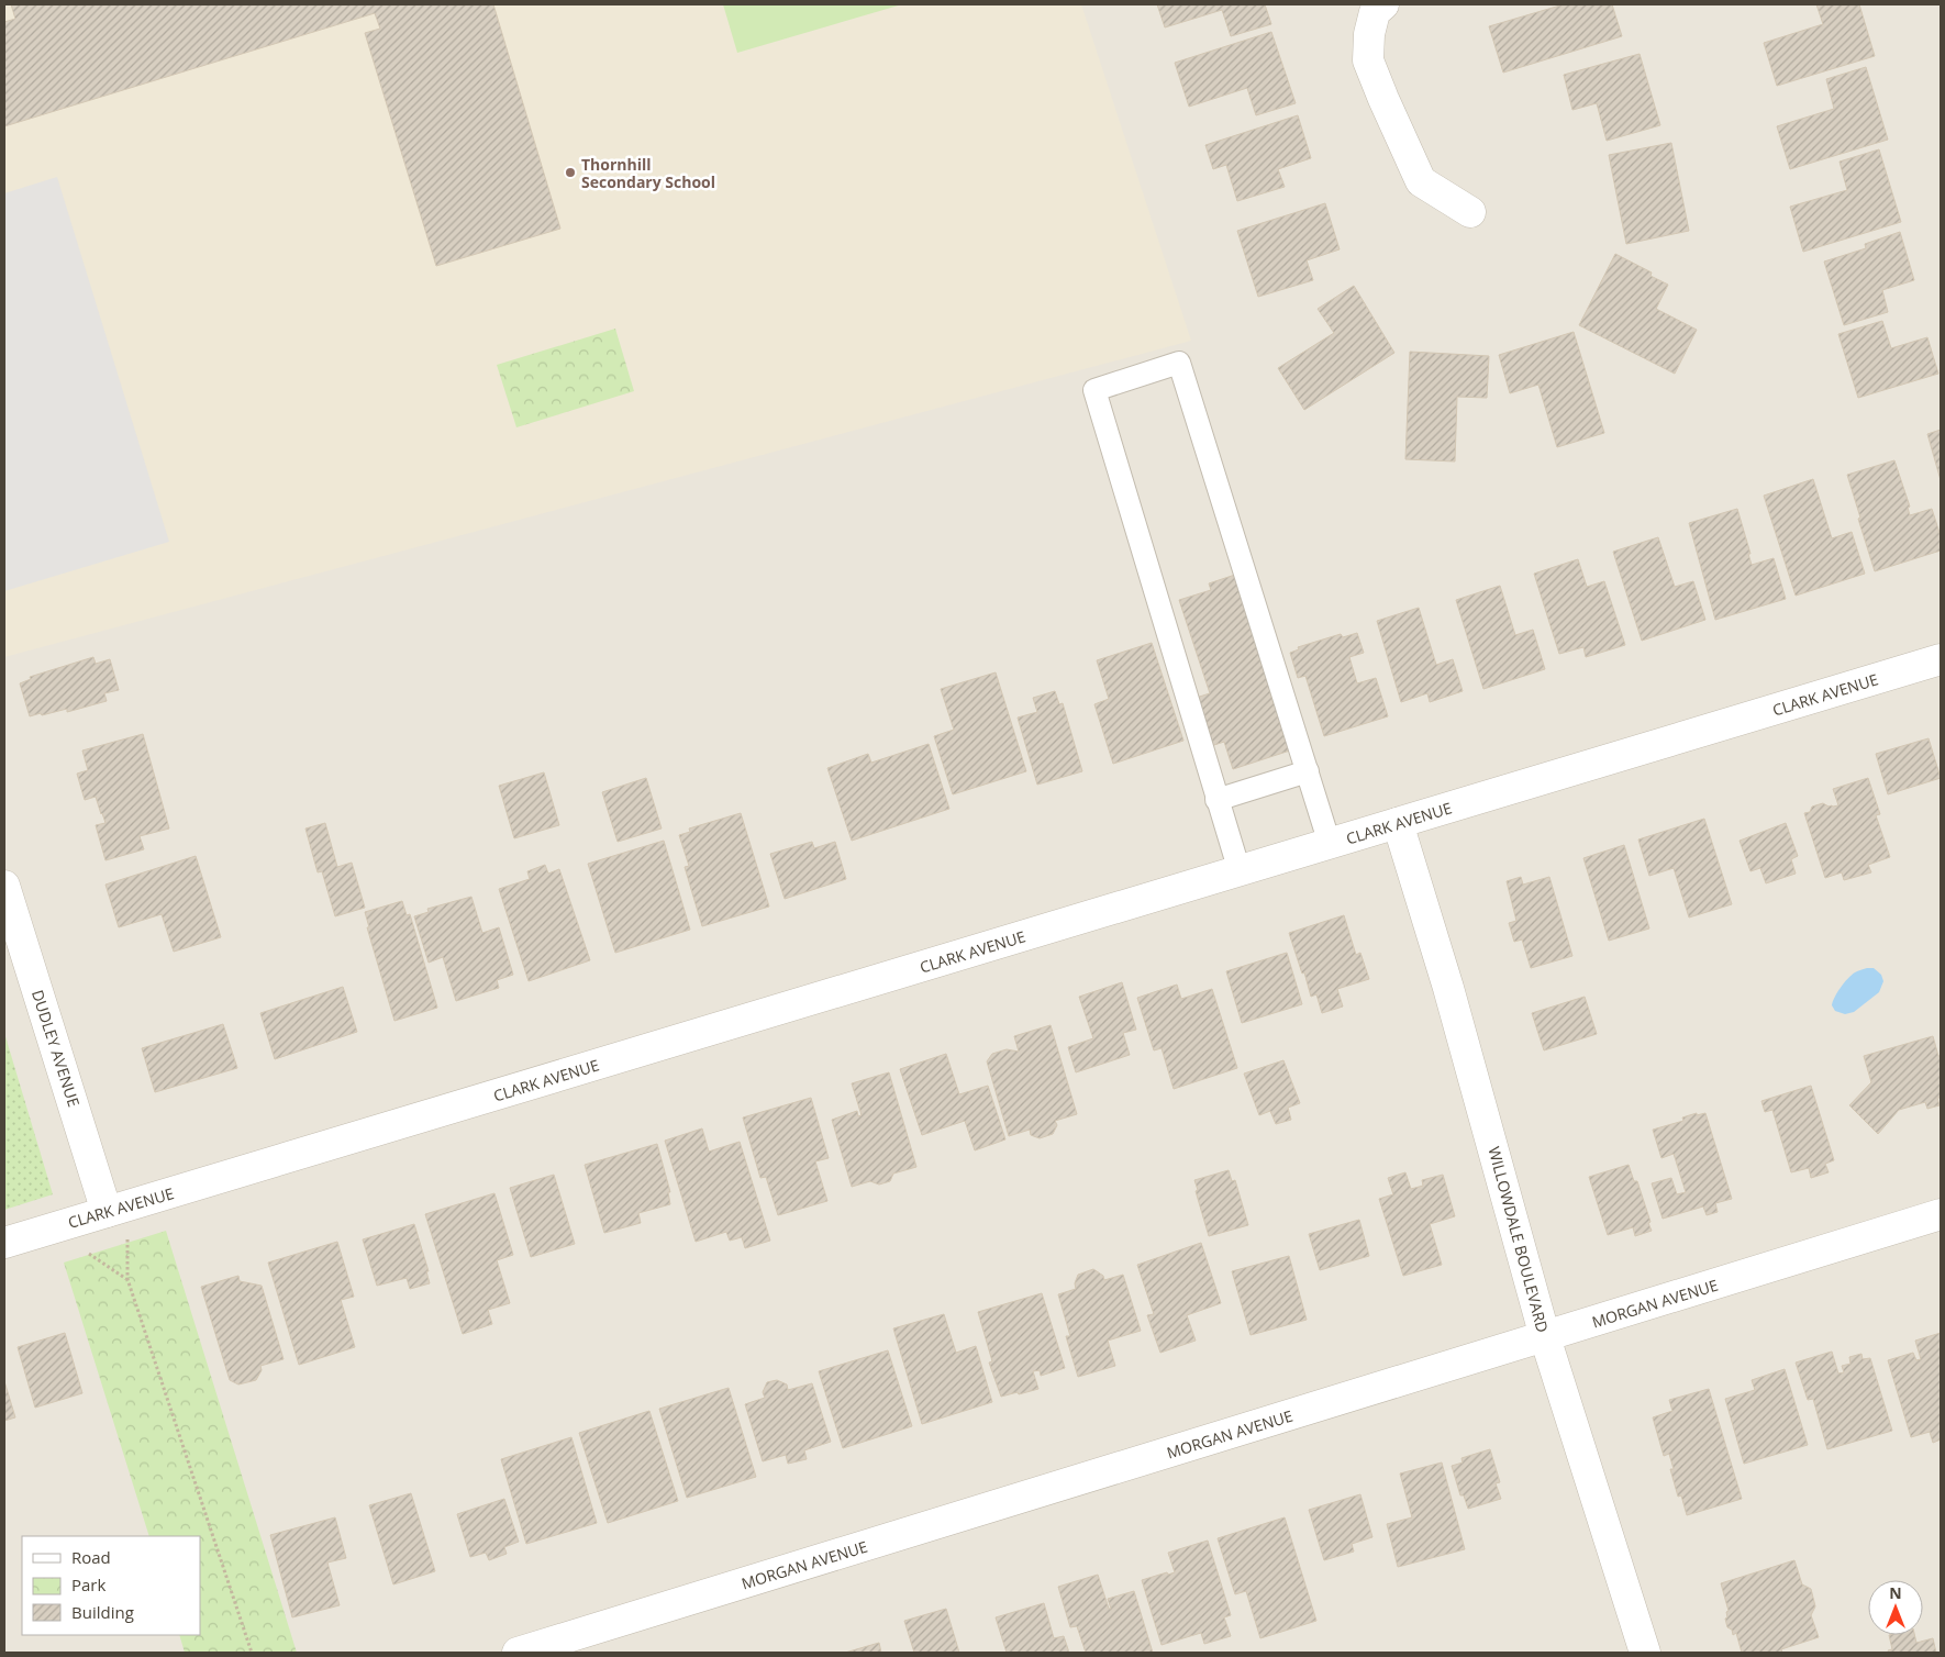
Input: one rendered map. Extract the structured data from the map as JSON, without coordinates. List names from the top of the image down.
{
  "streets": {
    "street": [
      "CLARK AVENUE",
      "DUDLEY AVENUE",
      "WILLOWDALE BOULEVARD",
      "MORGAN AVENUE"
    ]
  },
  "crossings": [
    ["CLARK AVENUE", "DUDLEY AVENUE"],
    ["CLARK AVENUE", "WILLOWDALE BOULEVARD"],
    ["WILLOWDALE BOULEVARD", "MORGAN AVENUE"]
  ],
  "places": ["Thornhill Secondary School"],
  "legend": ["Road", "Park", "Building"],
  "north": "top"
}
